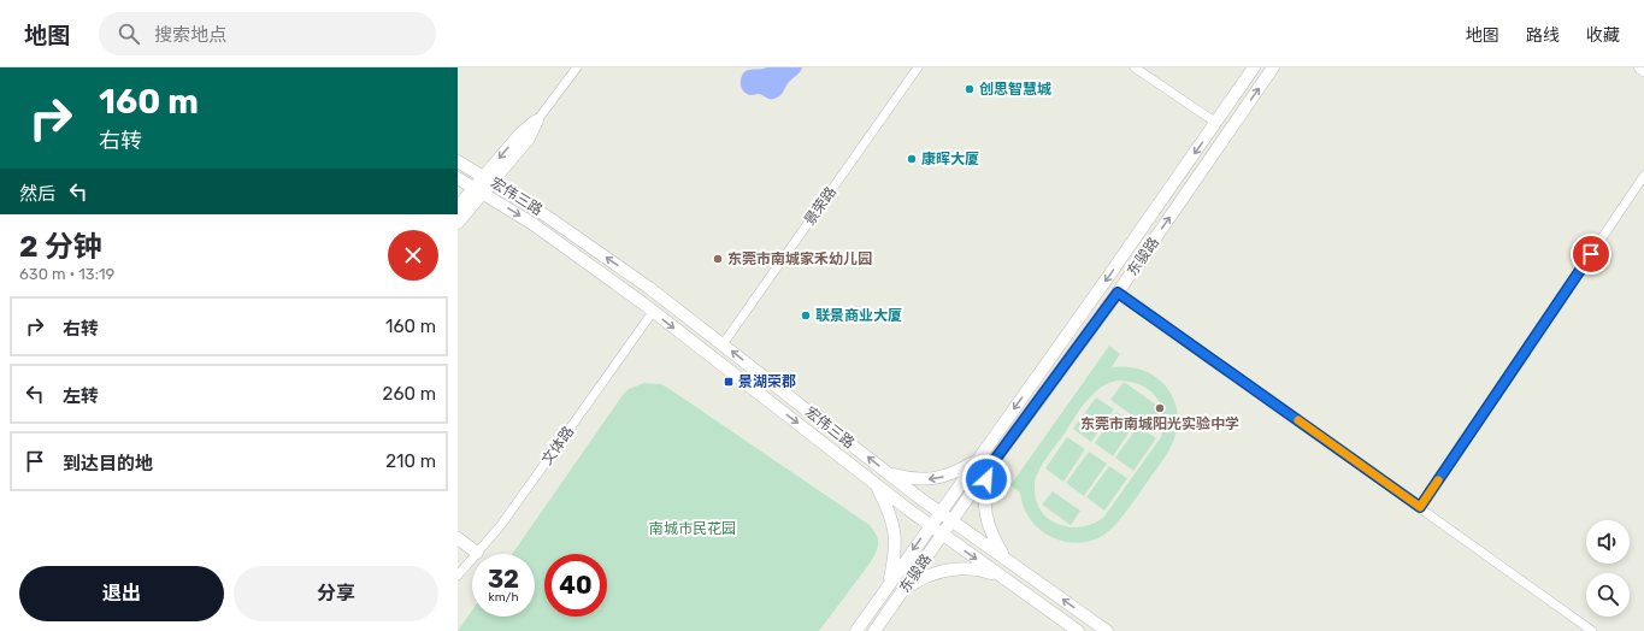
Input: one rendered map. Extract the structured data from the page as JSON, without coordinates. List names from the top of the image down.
{
  "streets": {
    "street": [
      "宏伟三路",
      "景荣路",
      "东骏路",
      "文体路"
    ]
  },
  "crossings": [
    ["宏伟三路", "景荣路"],
    ["宏伟三路", "东骏路"],
    ["宏伟三路", "文体路"]
  ],
  "parks": ["南城市民花园"],
  "places": {
    "other": [
      "创思智慧城",
      "康晖大厦",
      "东莞市南城家禾幼儿园",
      "联景商业大厦",
      "东莞市南城阳光实验中学"
    ],
    "transit": ["景湖荣郡"]
  },
  "page": {
    "header": "地图",
    "search": "搜索地点",
    "nav": ["地图", "路线", "收藏"],
    "turn": ["160 m", "右转"],
    "then": "然后",
    "heading": ["2 分钟", "630 m · 13:19"],
    "list": [
      {
        "name": "右转",
        "value": "160 m"
      },
      {
        "name": "左转",
        "value": "260 m"
      },
      {
        "name": "到达目的地",
        "value": "210 m"
      }
    ],
    "speed": "32 km/h",
    "limit": "40",
    "buttons": ["退出", "分享"]
  }
}
